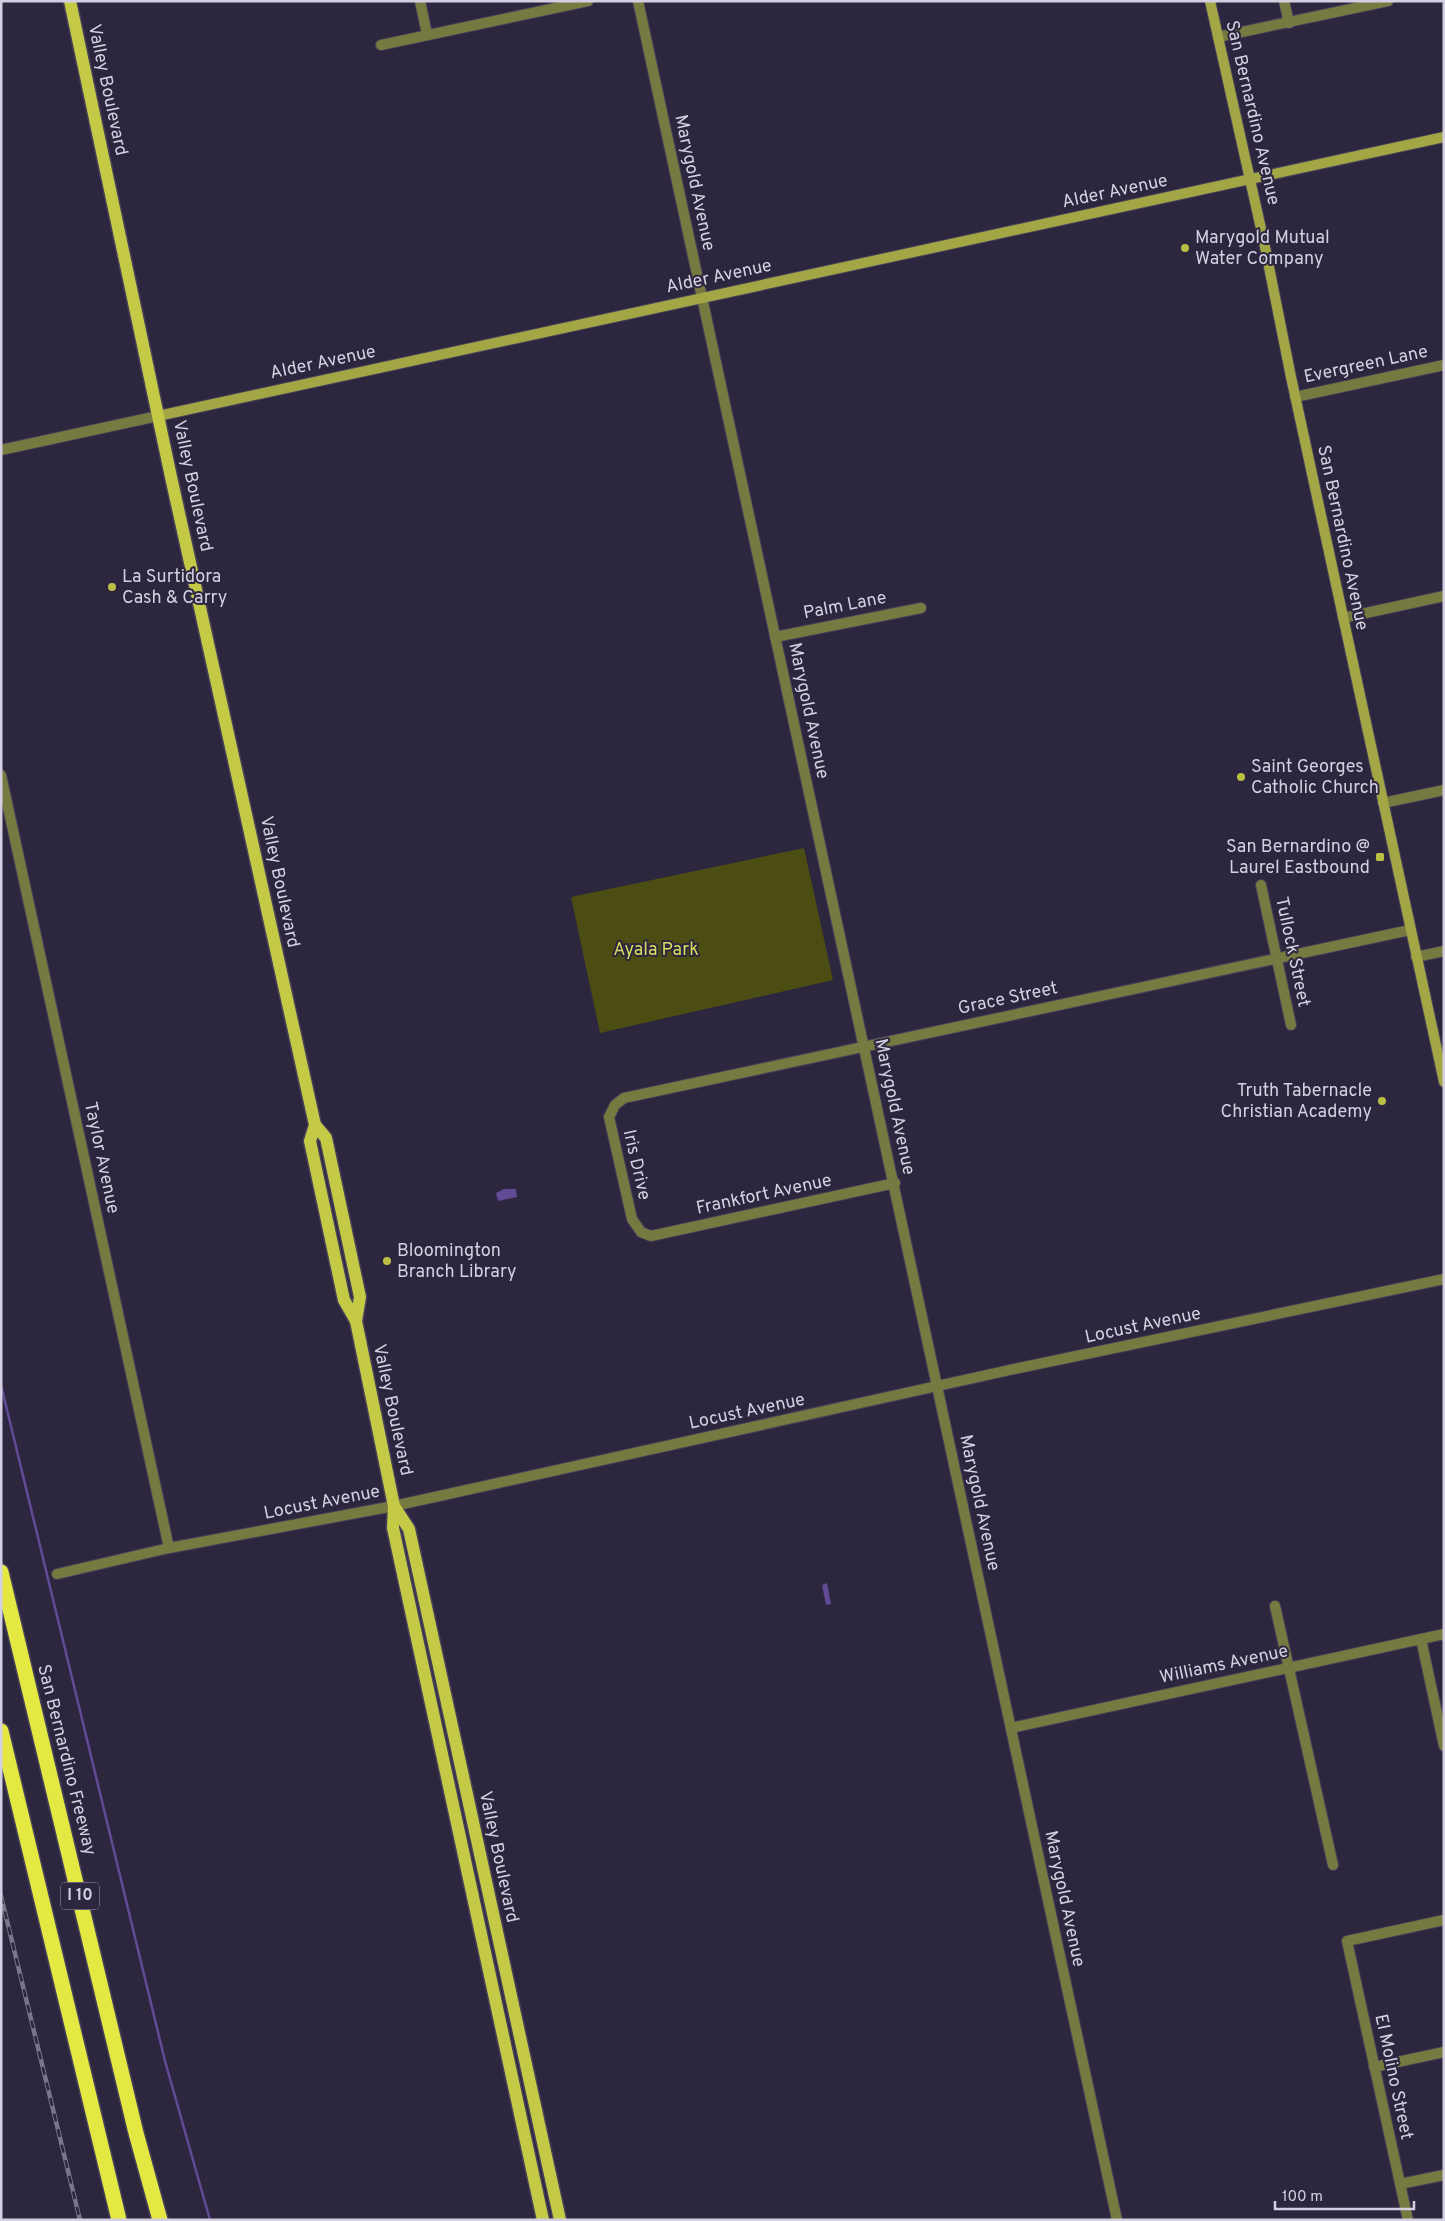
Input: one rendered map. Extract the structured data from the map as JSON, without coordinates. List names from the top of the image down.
{
  "streets": {
    "highway": ["San Bernardino Freeway", "I 10"],
    "main road": ["Valley Boulevard", "San Bernardino Avenue", "Alder Avenue"],
    "street": [
      "Marygold Avenue",
      "Evergreen Lane",
      "Palm Lane",
      "Tullock Street",
      "Grace Street",
      "Taylor Avenue",
      "Iris Drive",
      "Frankfort Avenue",
      "Locust Avenue",
      "Williams Avenue",
      "El Molino Street"
    ]
  },
  "crossings": [
    ["Valley Boulevard", "Alder Avenue"],
    ["Valley Boulevard", "Locust Avenue"],
    ["San Bernardino Avenue", "Alder Avenue"],
    ["San Bernardino Avenue", "Evergreen Lane"],
    ["San Bernardino Avenue", "Grace Street"],
    ["Marygold Avenue", "Alder Avenue"],
    ["Marygold Avenue", "Palm Lane"],
    ["Marygold Avenue", "Grace Street"],
    ["Marygold Avenue", "Frankfort Avenue"],
    ["Marygold Avenue", "Locust Avenue"],
    ["Marygold Avenue", "Williams Avenue"],
    ["Tullock Street", "Grace Street"],
    ["Grace Street", "Iris Drive"],
    ["Taylor Avenue", "Locust Avenue"],
    ["Iris Drive", "Frankfort Avenue"]
  ],
  "parks": ["Ayala Park"],
  "places": {
    "other": [
      "Marygold Mutual Water Company",
      "La Surtidora Cash & Carry",
      "Saint Georges Catholic Church",
      "Truth Tabernacle Christian Academy",
      "Bloomington Branch Library"
    ],
    "transit": ["San Bernardino @ Laurel Eastbound"]
  },
  "scale_bar": "100 m"
}
